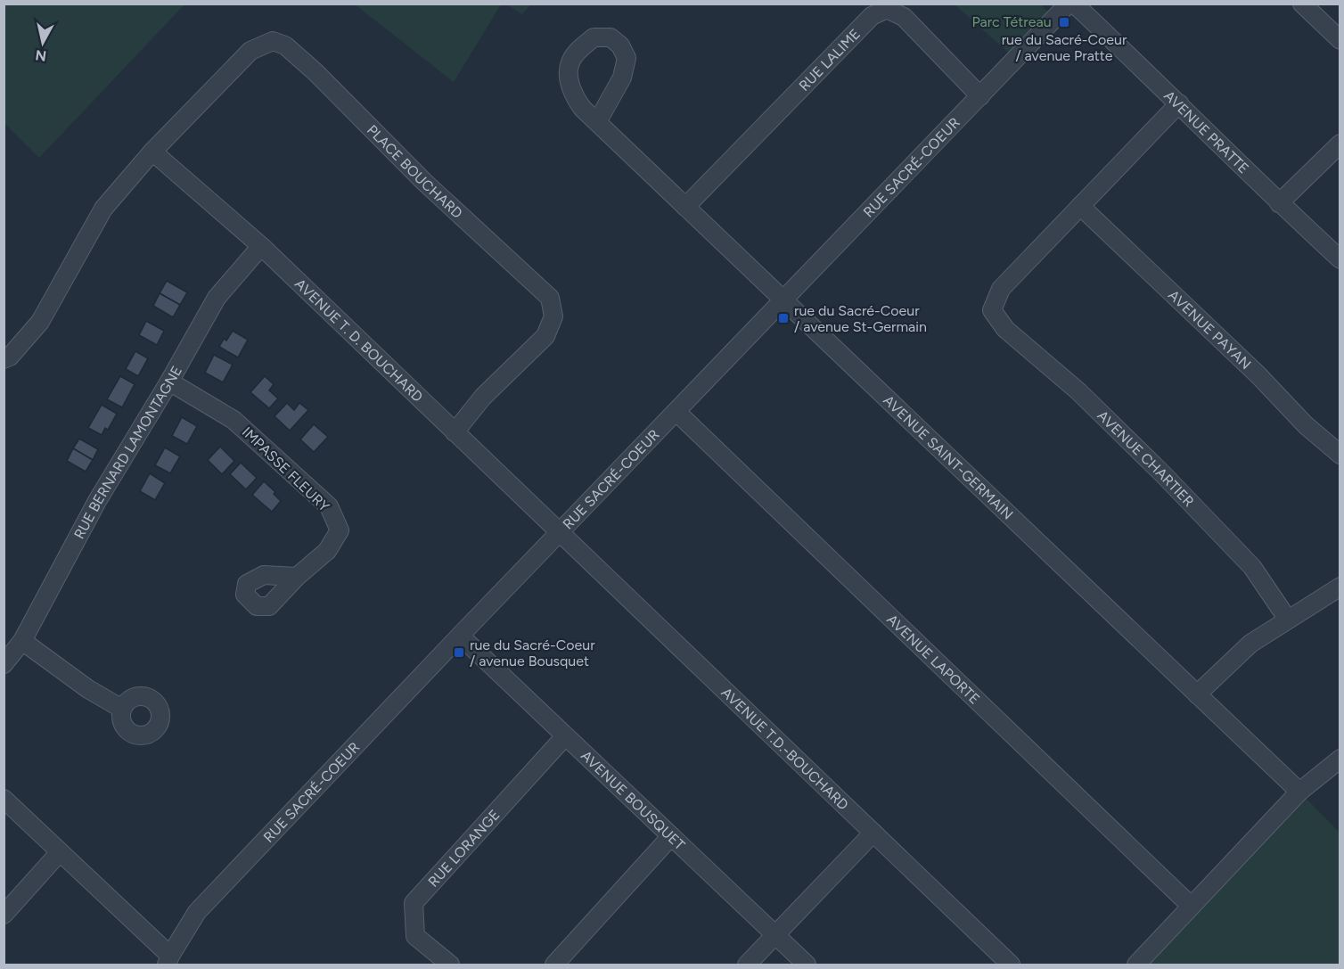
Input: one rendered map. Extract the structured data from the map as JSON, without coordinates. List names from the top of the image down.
{
  "streets": {
    "street": [
      "RUE LALIME",
      "AVENUE PRATTE",
      "RUE SACRÉ-COEUR",
      "PLACE BOUCHARD",
      "AVENUE PAYAN",
      "AVENUE T. D. BOUCHARD",
      "RUE BERNARD LAMONTAGNE",
      "AVENUE SAINT-GERMAIN",
      "AVENUE CHARTIER",
      "IMPASSE FLEURY",
      "AVENUE LAPORTE",
      "AVENUE T.D.-BOUCHARD",
      "AVENUE BOUSQUET",
      "RUE LORANGE"
    ]
  },
  "crossings": [
    ["RUE LALIME", "RUE SACRÉ-COEUR"],
    ["RUE LALIME", "AVENUE SAINT-GERMAIN"],
    ["RUE SACRÉ-COEUR", "AVENUE T. D. BOUCHARD"],
    ["RUE SACRÉ-COEUR", "AVENUE SAINT-GERMAIN"],
    ["RUE SACRÉ-COEUR", "AVENUE LAPORTE"],
    ["RUE SACRÉ-COEUR", "AVENUE T.D.-BOUCHARD"],
    ["RUE SACRÉ-COEUR", "AVENUE BOUSQUET"],
    ["PLACE BOUCHARD", "AVENUE T. D. BOUCHARD"],
    ["AVENUE PAYAN", "AVENUE CHARTIER"],
    ["AVENUE T. D. BOUCHARD", "RUE BERNARD LAMONTAGNE"],
    ["AVENUE T. D. BOUCHARD", "AVENUE T.D.-BOUCHARD"],
    ["RUE BERNARD LAMONTAGNE", "IMPASSE FLEURY"],
    ["AVENUE BOUSQUET", "RUE LORANGE"]
  ],
  "parks": ["Parc Tétreau"],
  "places": {
    "transit": ["rue du Sacré-Coeur / avenue Pratte", "rue du Sacré-Coeur / avenue St-Germain", "rue du Sacré-Coeur / avenue Bousquet"]
  },
  "north": "bottom"
}
